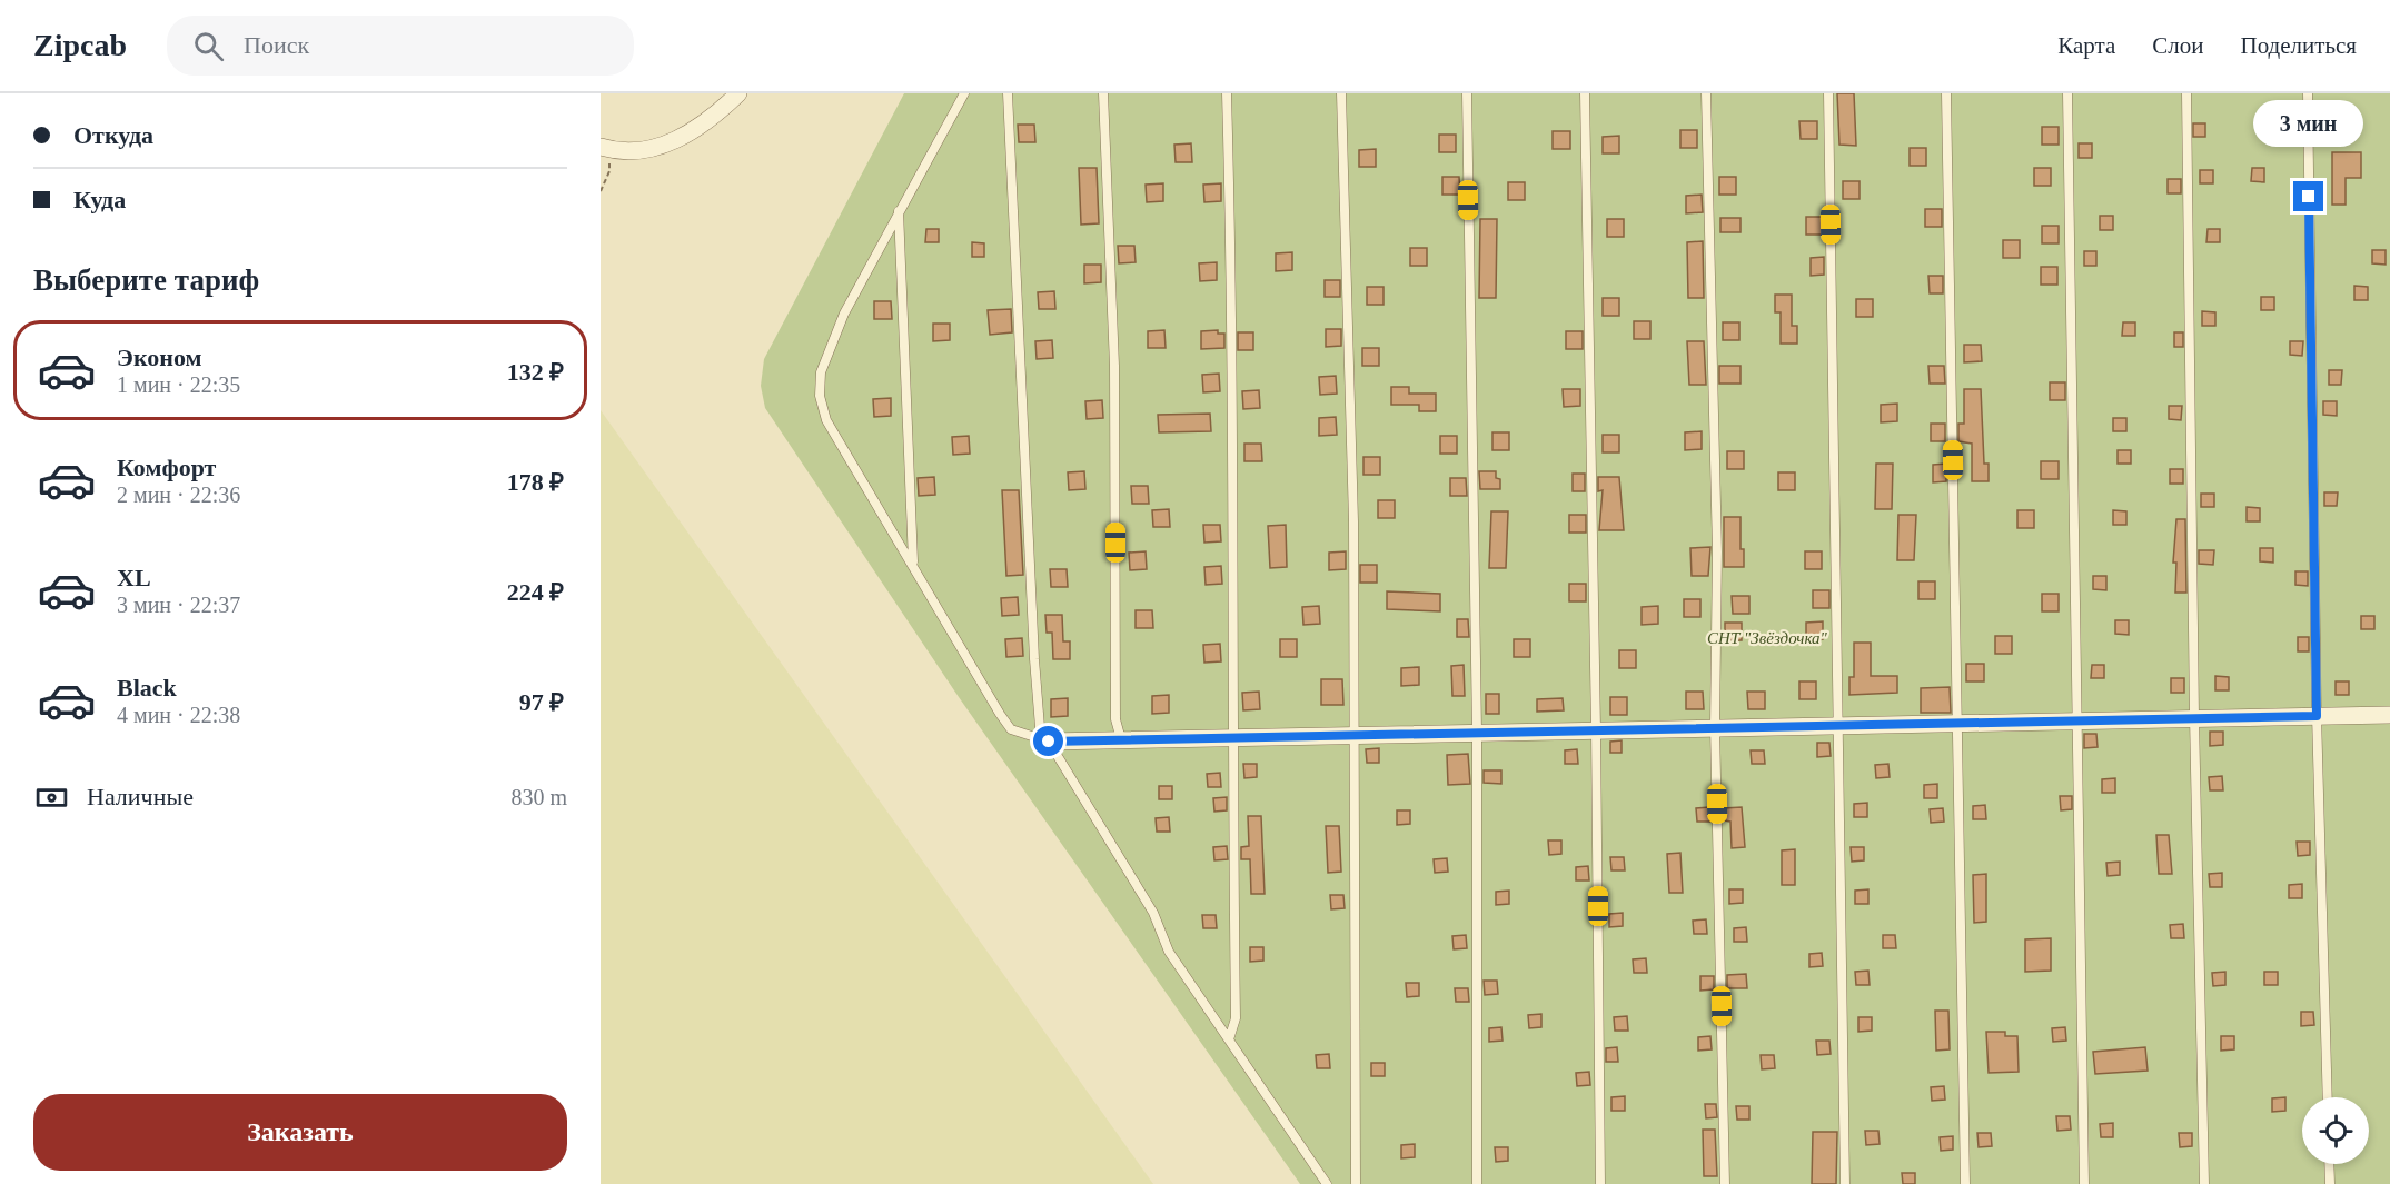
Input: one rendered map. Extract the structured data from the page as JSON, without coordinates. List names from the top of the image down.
{
  "parks": ["СНТ \"Звёздочка\""],
  "page": {
    "header": "Zipcab",
    "search": "Поиск",
    "nav": ["Карта", "Слои", "Поделиться"],
    "banner": ["Откуда", "Куда"],
    "bubble": "3 мин",
    "heading": "Выберите тариф",
    "list": [
      {
        "name": "Эконом",
        "note": "1 мин · 22:35",
        "value": "132 ₽"
      },
      {
        "name": "Комфорт",
        "note": "2 мин · 22:36",
        "value": "178 ₽"
      },
      {
        "name": "XL",
        "note": "3 мин · 22:37",
        "value": "224 ₽"
      },
      {
        "name": "Black",
        "note": "4 мин · 22:38",
        "value": "97 ₽"
      }
    ],
    "pay": ["Наличные", "830 m"],
    "buttons": "Заказать"
  }
}
